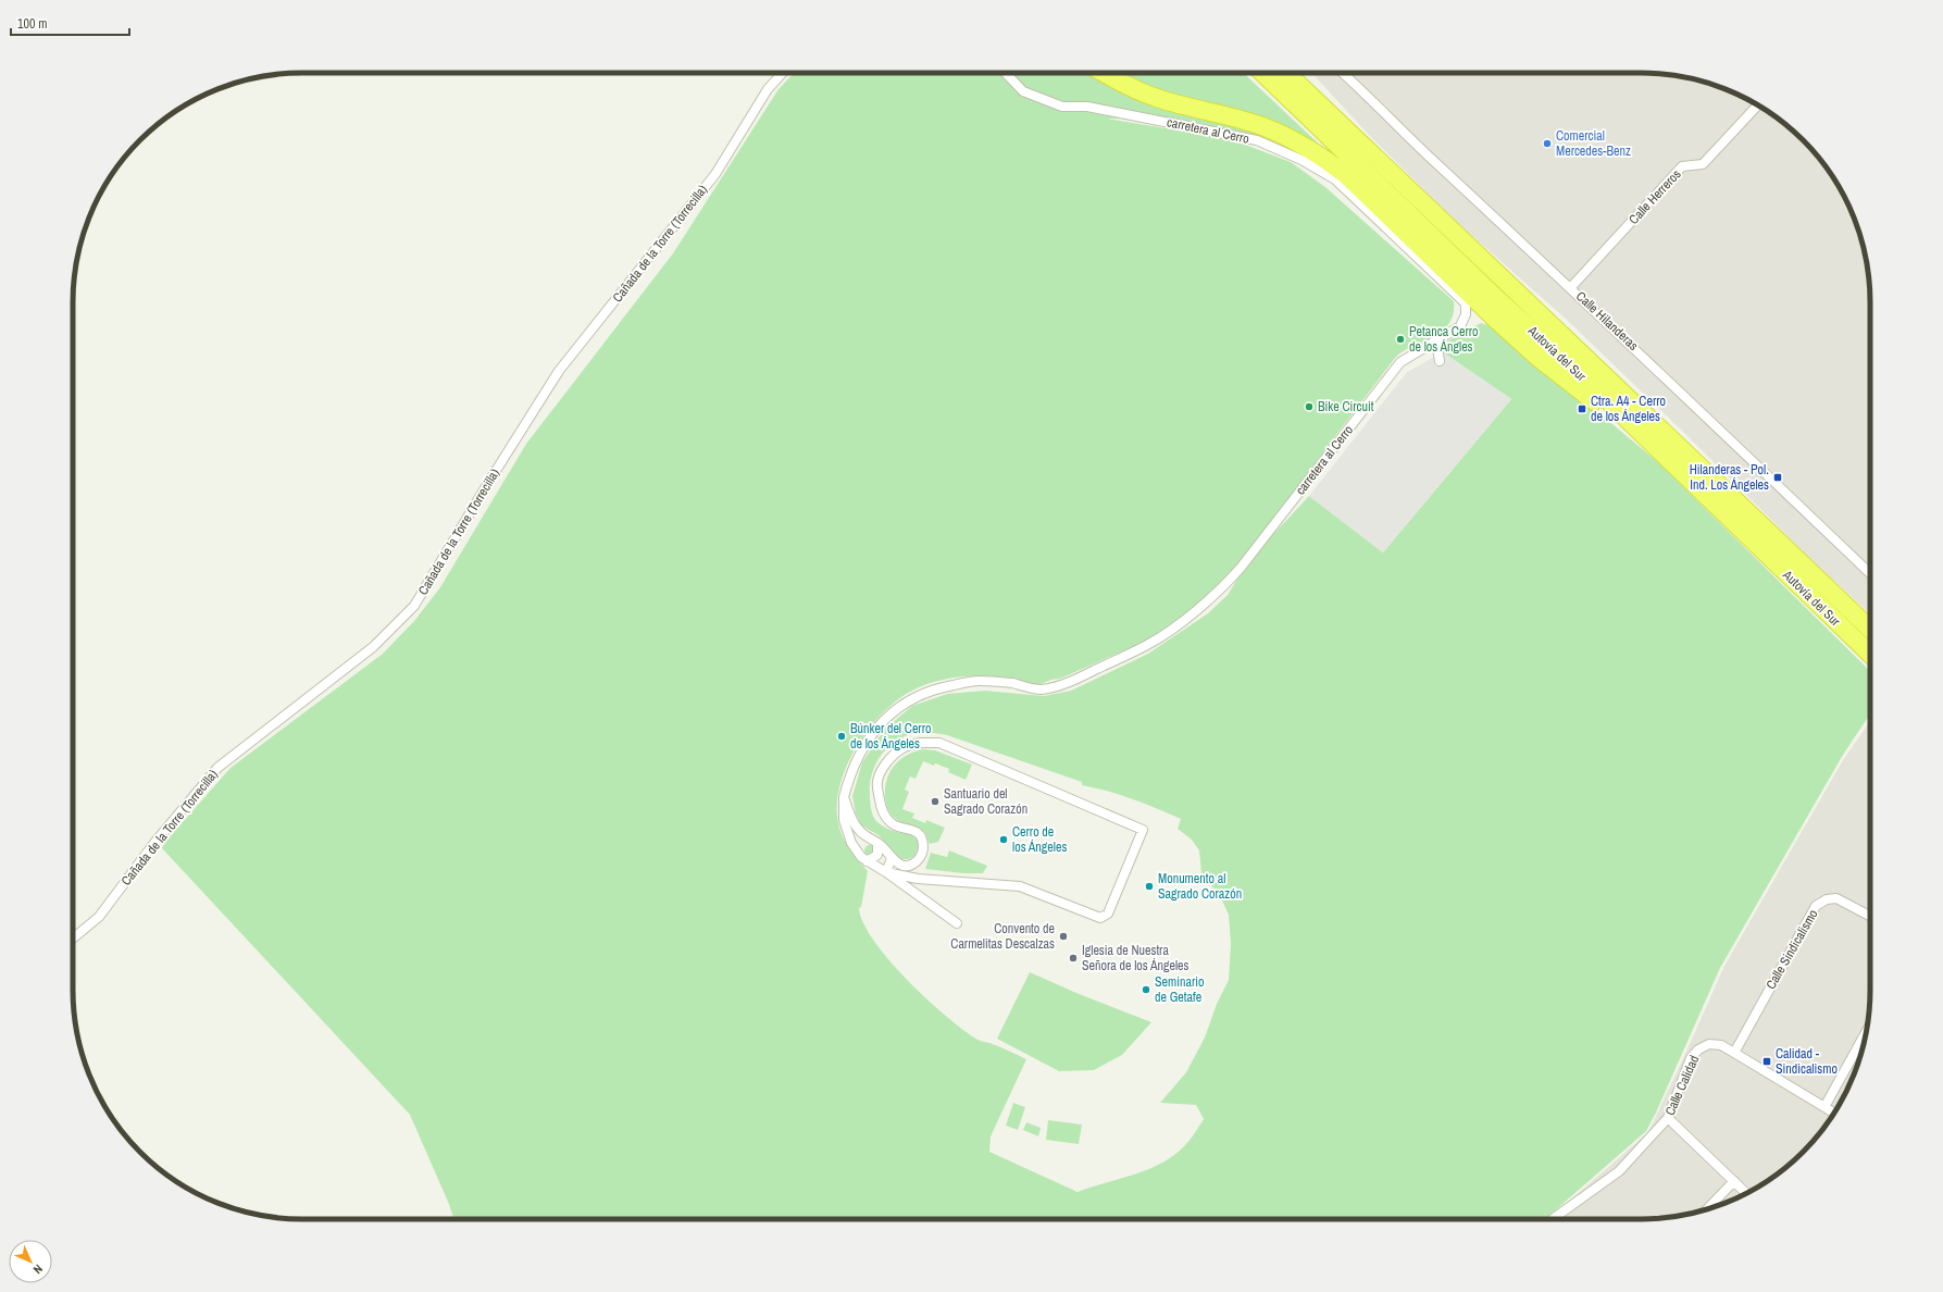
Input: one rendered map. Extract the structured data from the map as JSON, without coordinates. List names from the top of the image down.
{
  "streets": {
    "highway": ["Autovía del Sur"],
    "street": [
      "carretera al Cerro",
      "Calle Herreros",
      "Cañada de la Torre (Torrecilla)",
      "Calle Hilanderas",
      "Calle Sindicalismo",
      "Calle Calidad"
    ]
  },
  "crossings": [
    ["Calle Herreros", "Calle Hilanderas"],
    ["Calle Sindicalismo", "Calle Calidad"]
  ],
  "places": {
    "other": [
      "Comercial Mercedes-Benz",
      "Petanca Cerro de los Ángles",
      "Bike Circuit",
      "Búnker del Cerro de los Ángeles",
      "Santuario del Sagrado Corazón",
      "Cerro de los Ángeles",
      "Monumento al Sagrado Corazón",
      "Convento de Carmelitas Descalzas",
      "Iglesia de Nuestra Señora de los Ángeles",
      "Seminario de Getafe"
    ],
    "transit": ["Ctra. A4 - Cerro de los Ángeles", "Hilanderas - Pol. Ind. Los Ángeles", "Calidad - Sindicalismo"]
  },
  "scale_bar": "100 m",
  "north": "bottom right"
}
